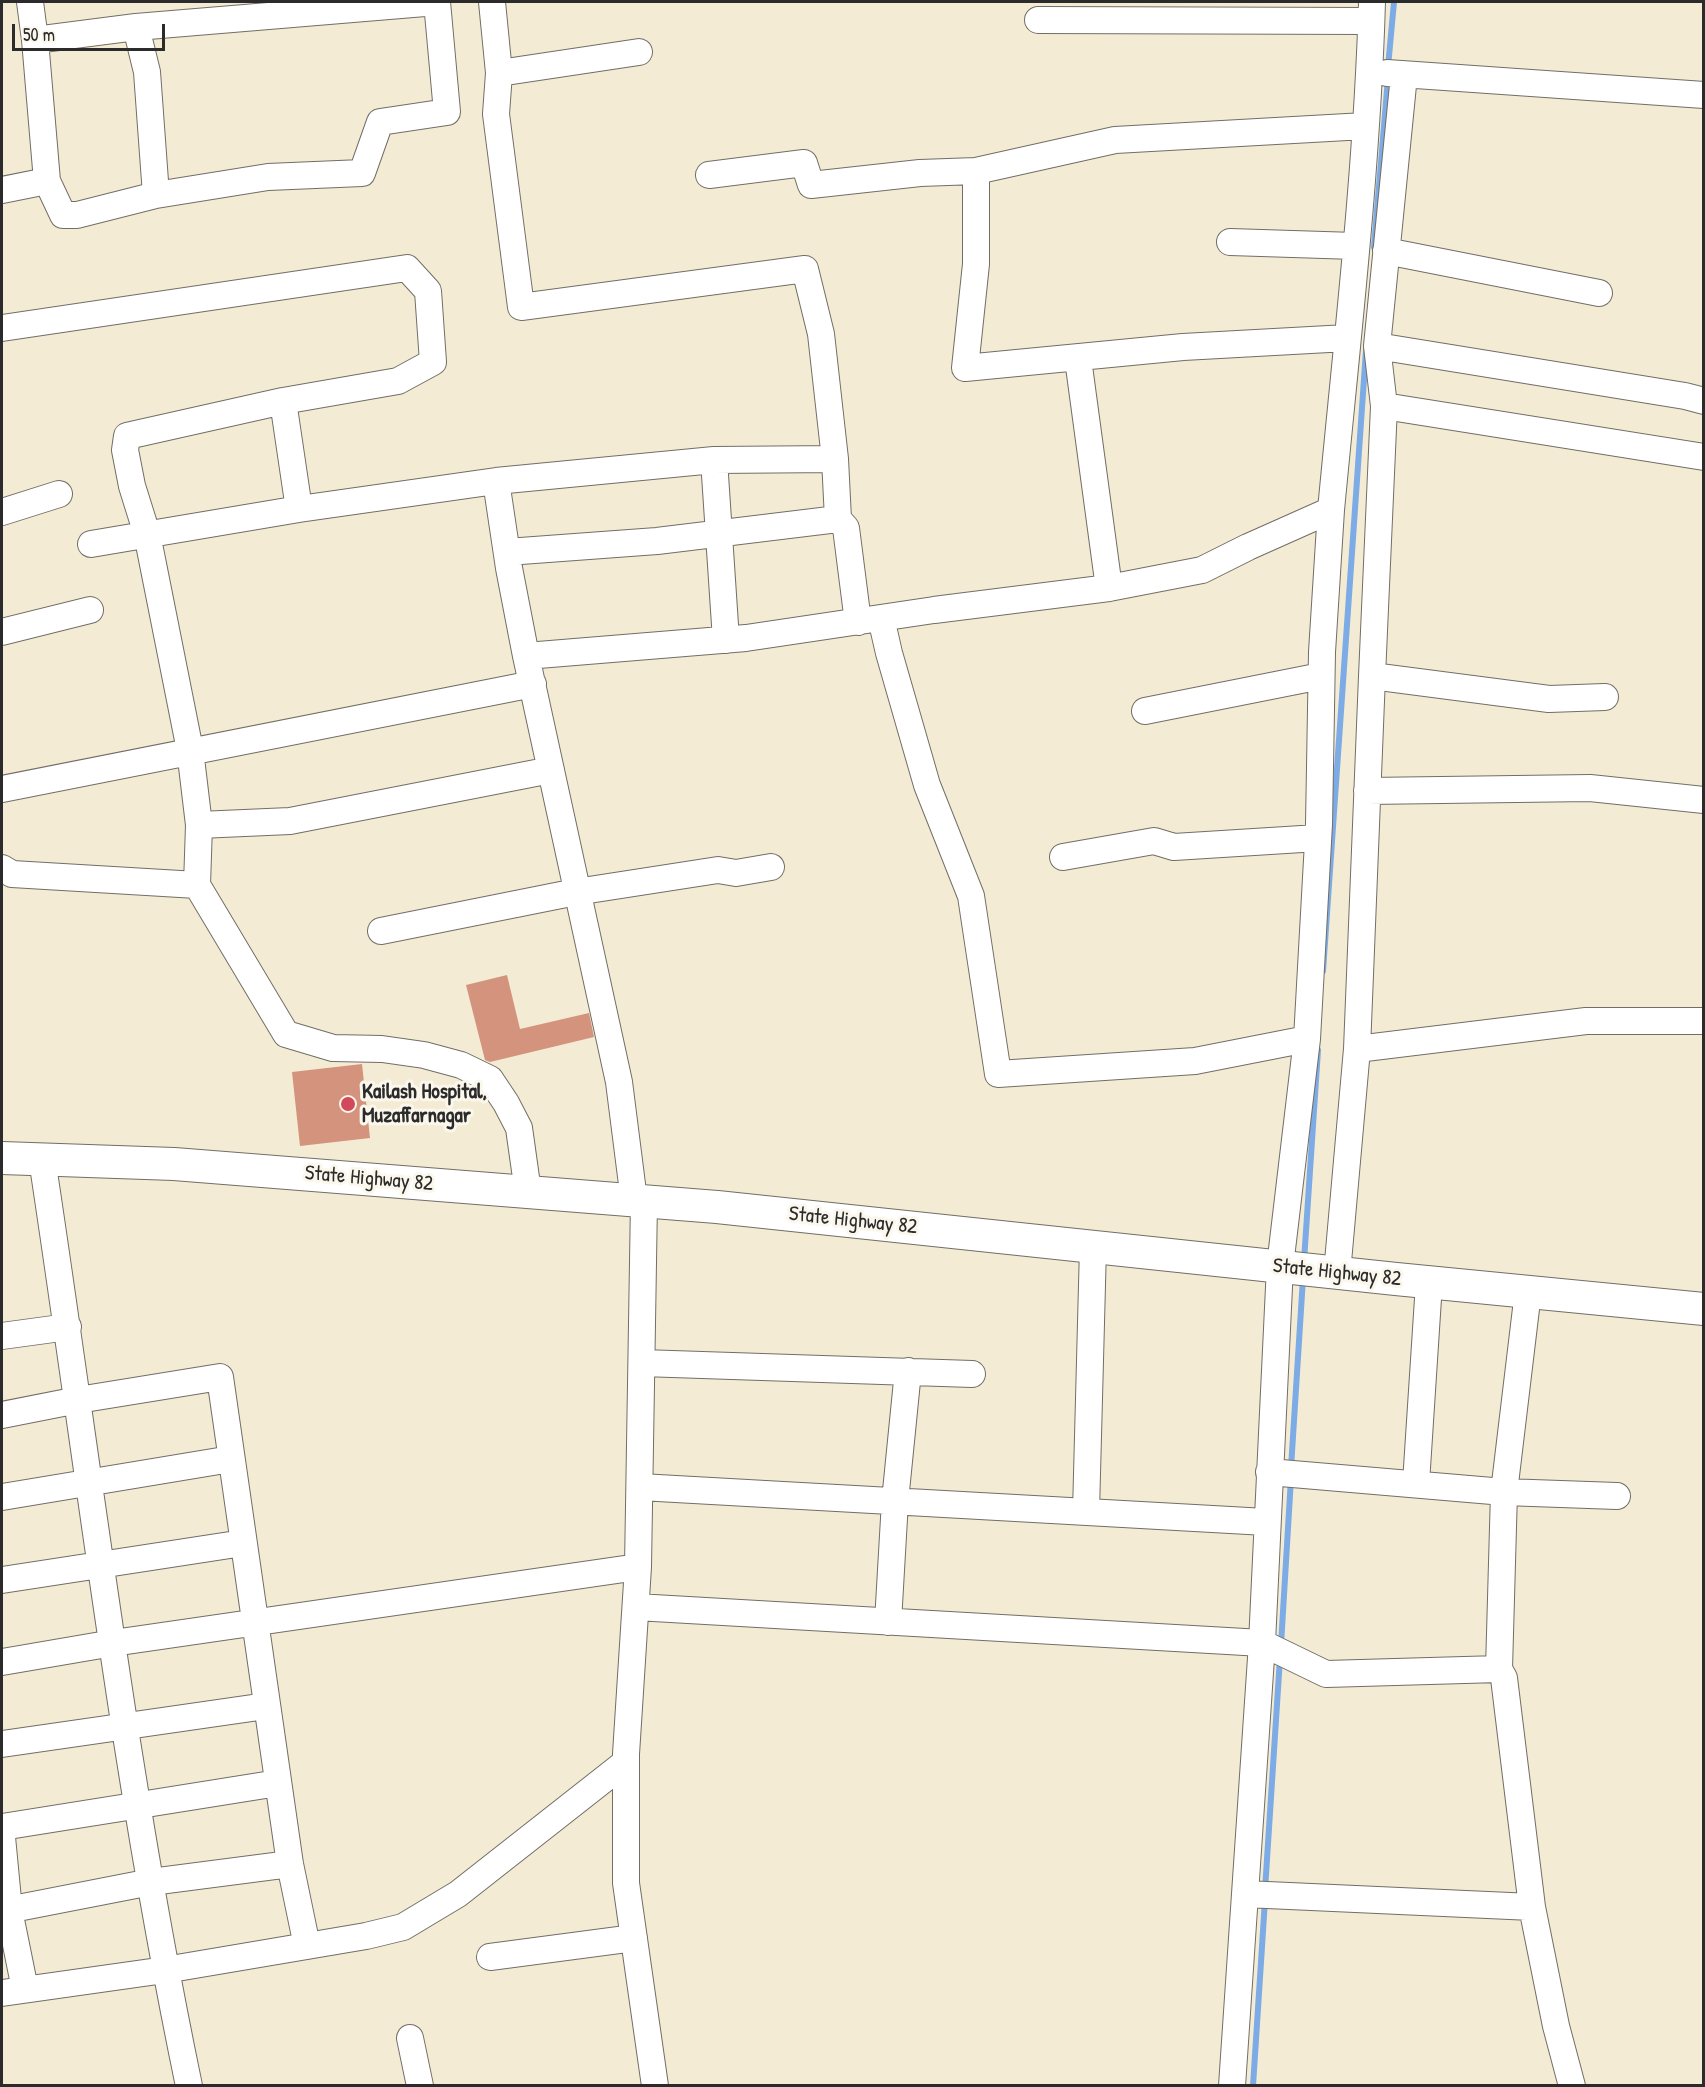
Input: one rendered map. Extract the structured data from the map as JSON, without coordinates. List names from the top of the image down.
{
  "streets": {
    "main road": ["State Highway 82"]
  },
  "places": ["Kailash Hospital, Muzaffarnagar"],
  "scale_bar": "50 m"
}
